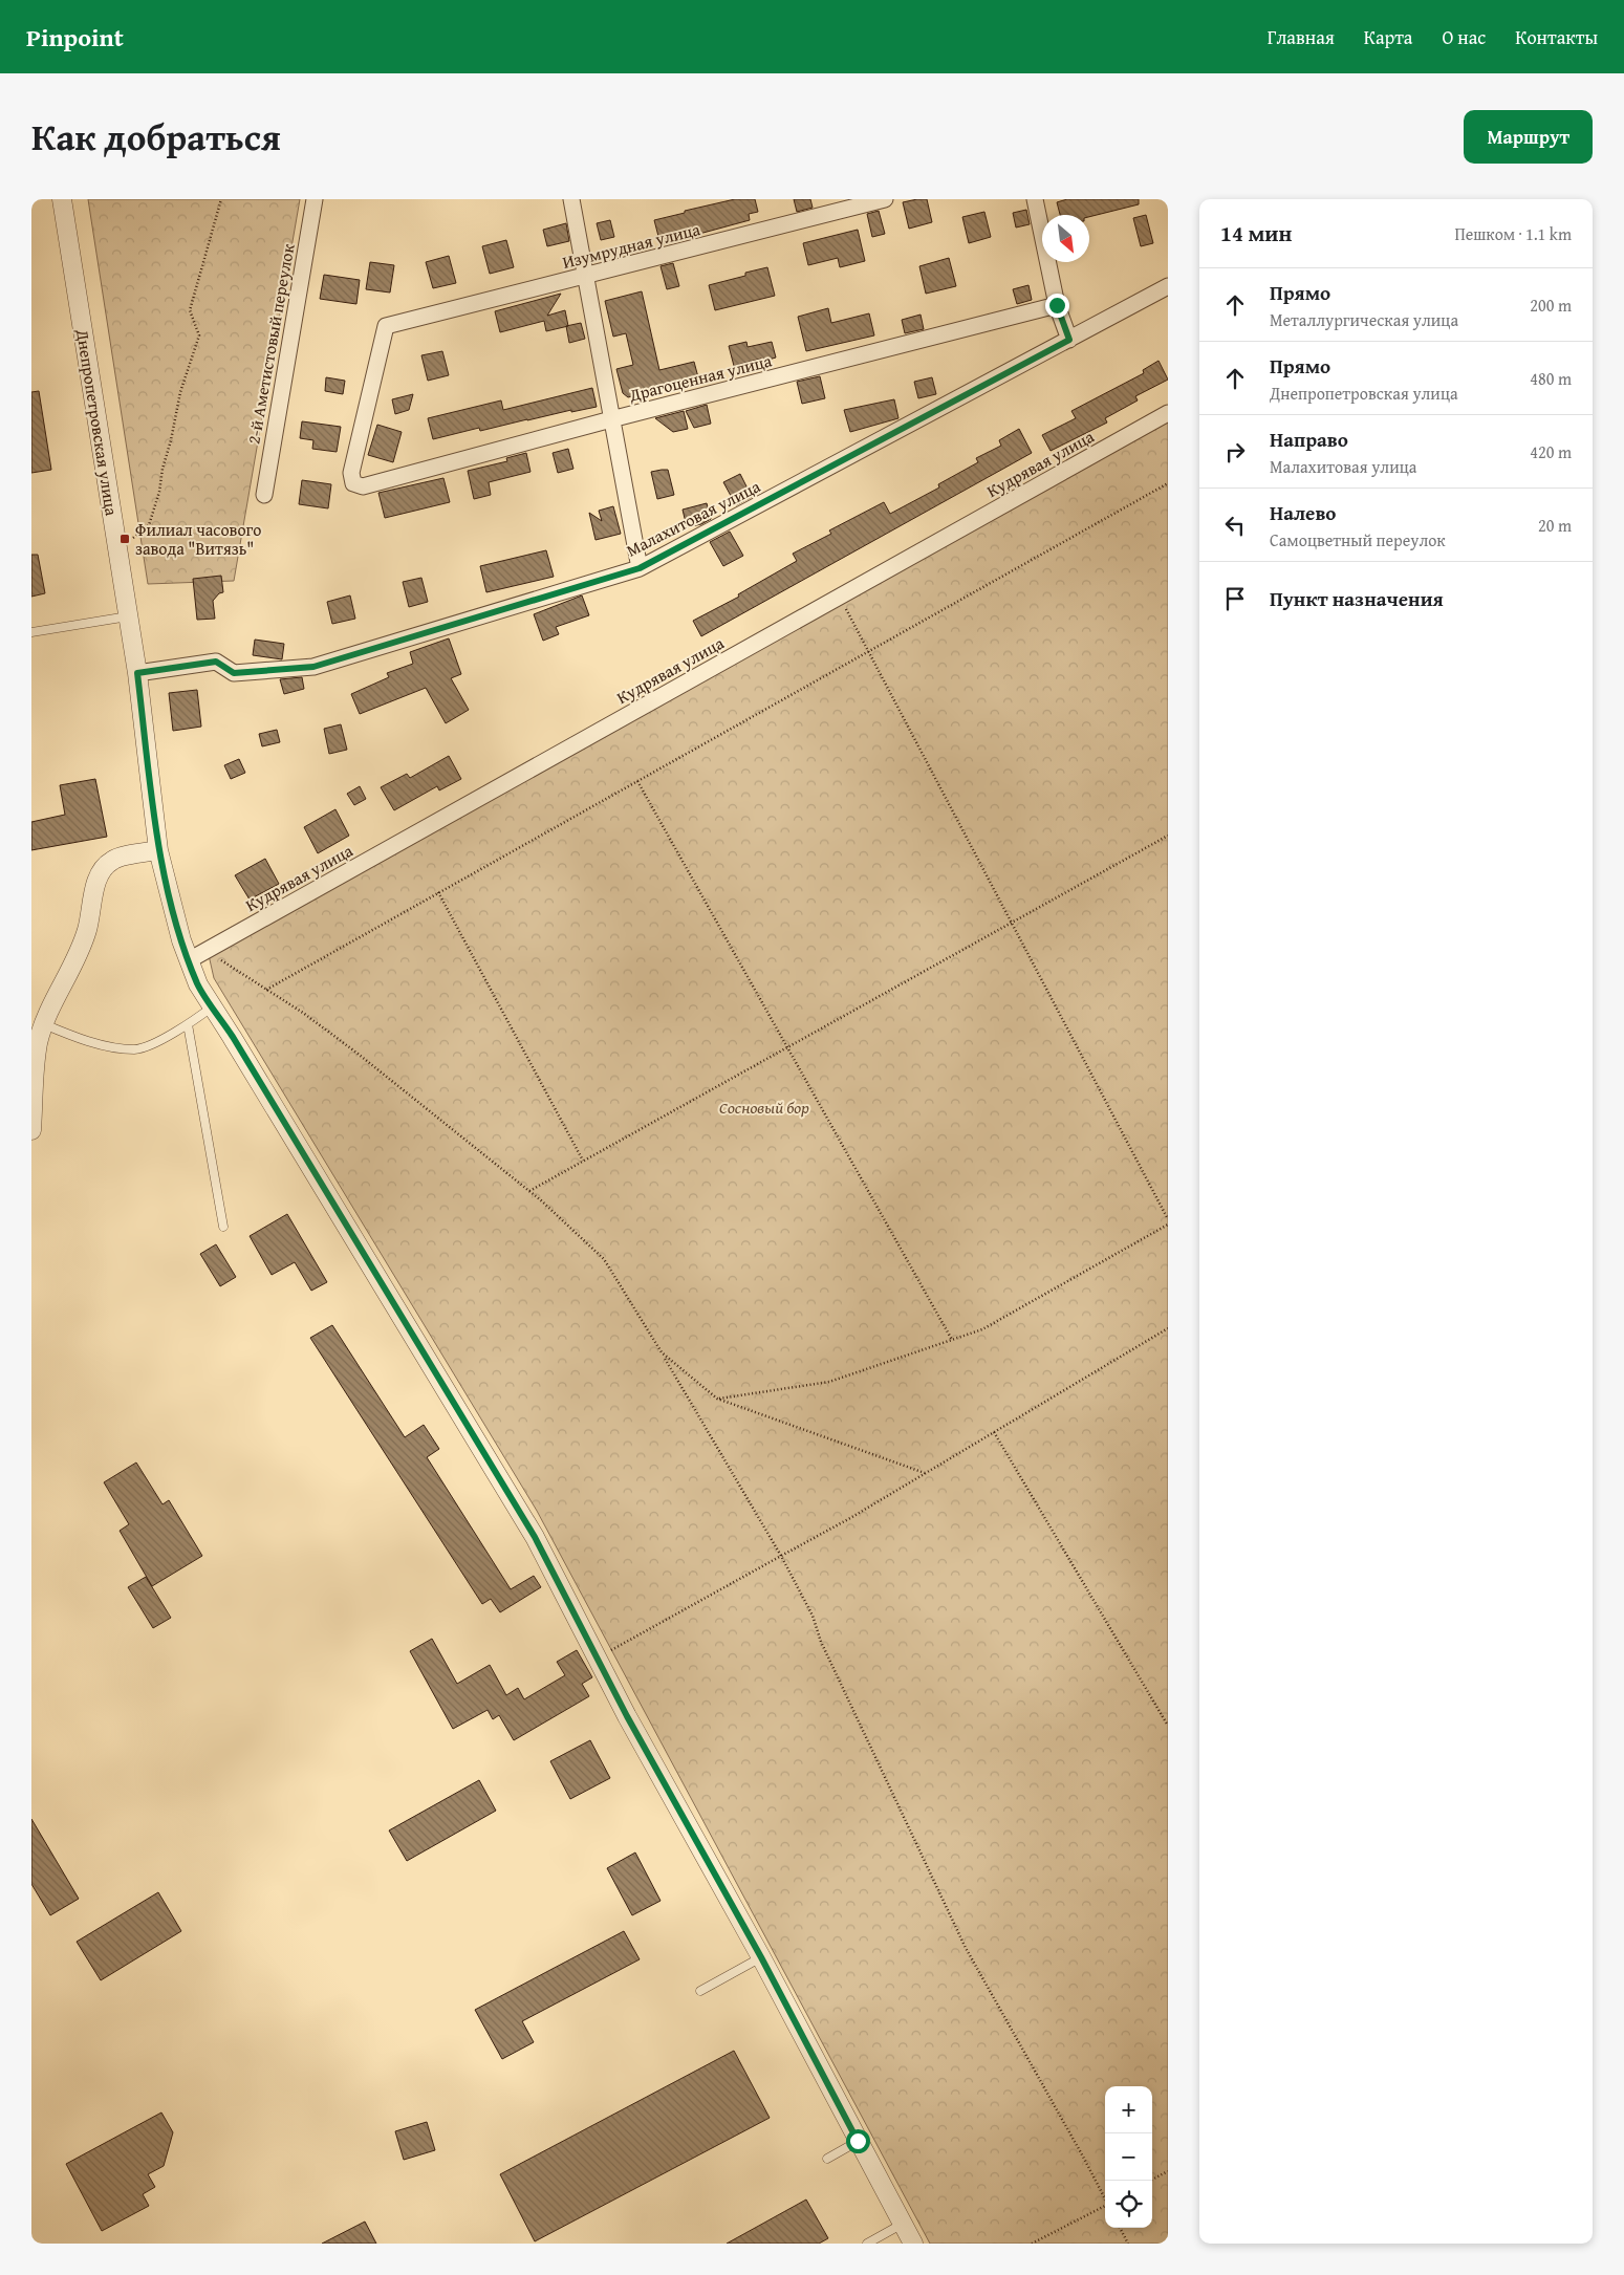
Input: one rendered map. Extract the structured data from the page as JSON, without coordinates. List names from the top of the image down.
{
  "streets": {
    "street": [
      "Изумрудная улица",
      "2-й Аметистовый переулок",
      "Драгоценная улица",
      "Днепропетровская улица",
      "Кудрявая улица",
      "Малахитовая улица"
    ]
  },
  "crossings": [
    ["Изумрудная улица", "Драгоценная улица"],
    ["Днепропетровская улица", "Кудрявая улица"],
    ["Днепропетровская улица", "Малахитовая улица"]
  ],
  "parks": ["Сосновый бор"],
  "places": {
    "transit": ["Филиал часового завода \"Витязь\""]
  },
  "north": "bottom right",
  "page": {
    "header": "Pinpoint",
    "nav": [
      "Главная",
      "Карта",
      "О нас",
      "Контакты"
    ],
    "title": "Как добраться",
    "buttons": "Маршрут",
    "heading": ["14 мин", "Пешком · 1.1 km"],
    "list": [
      ["Прямо", "Металлургическая улица", "200 m"],
      ["Прямо", "Днепропетровская улица", "480 m"],
      ["Направо", "Малахитовая улица", "420 m"],
      ["Налево", "Самоцветный переулок", "20 m"],
      "Пункт назначения"
    ],
    "map_buttons": ["+", "−"]
  }
}
